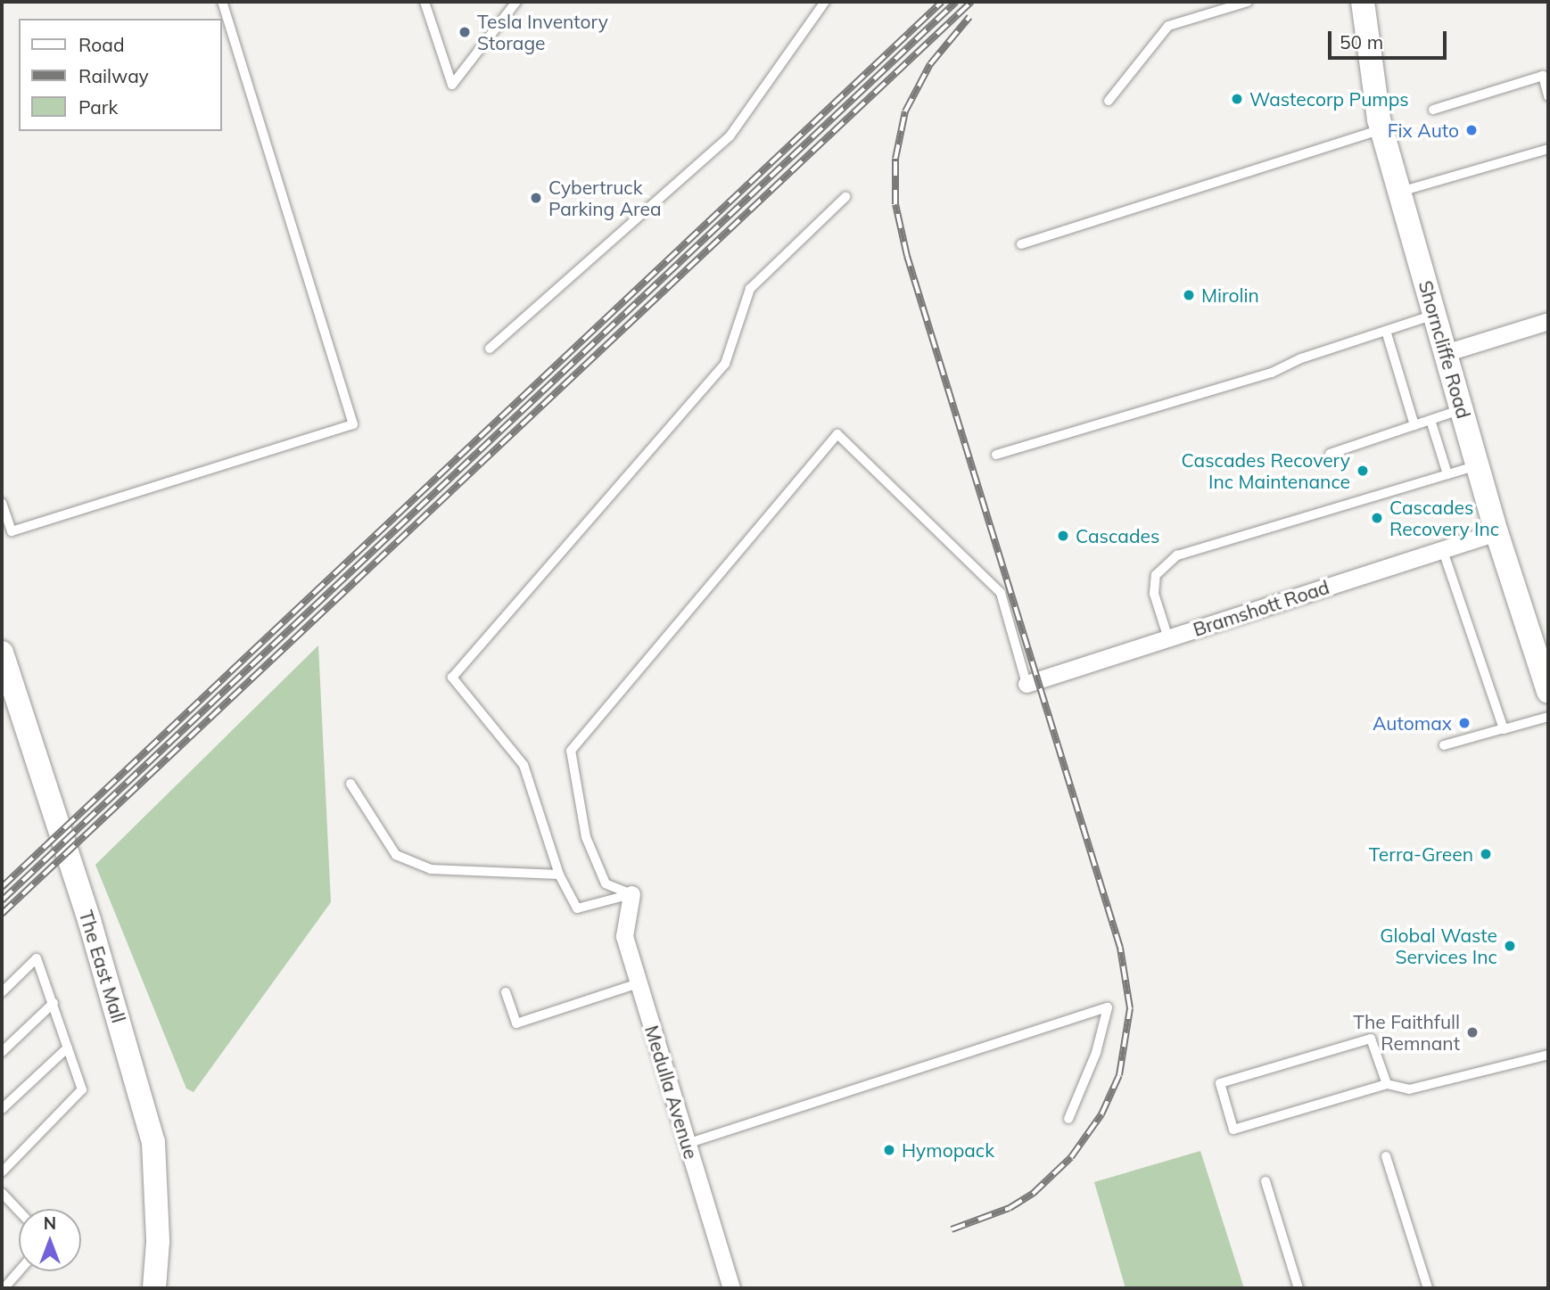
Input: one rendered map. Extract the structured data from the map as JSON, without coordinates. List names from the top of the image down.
{
  "streets": {
    "street": [
      "Shorncliffe Road",
      "Bramshott Road",
      "The East Mall",
      "Medulla Avenue"
    ]
  },
  "crossings": [
    ["Shorncliffe Road", "Bramshott Road"]
  ],
  "places": [
    "Tesla Inventory Storage",
    "Wastecorp Pumps",
    "Fix Auto",
    "Cybertruck Parking Area",
    "Mirolin",
    "Cascades Recovery Inc Maintenance",
    "Cascades Recovery Inc",
    "Cascades",
    "Automax",
    "Terra-Green",
    "Global Waste Services Inc",
    "The Faithfull Remnant",
    "Hymopack"
  ],
  "legend": ["Road", "Railway", "Park"],
  "scale_bar": "50 m",
  "north": "top"
}
